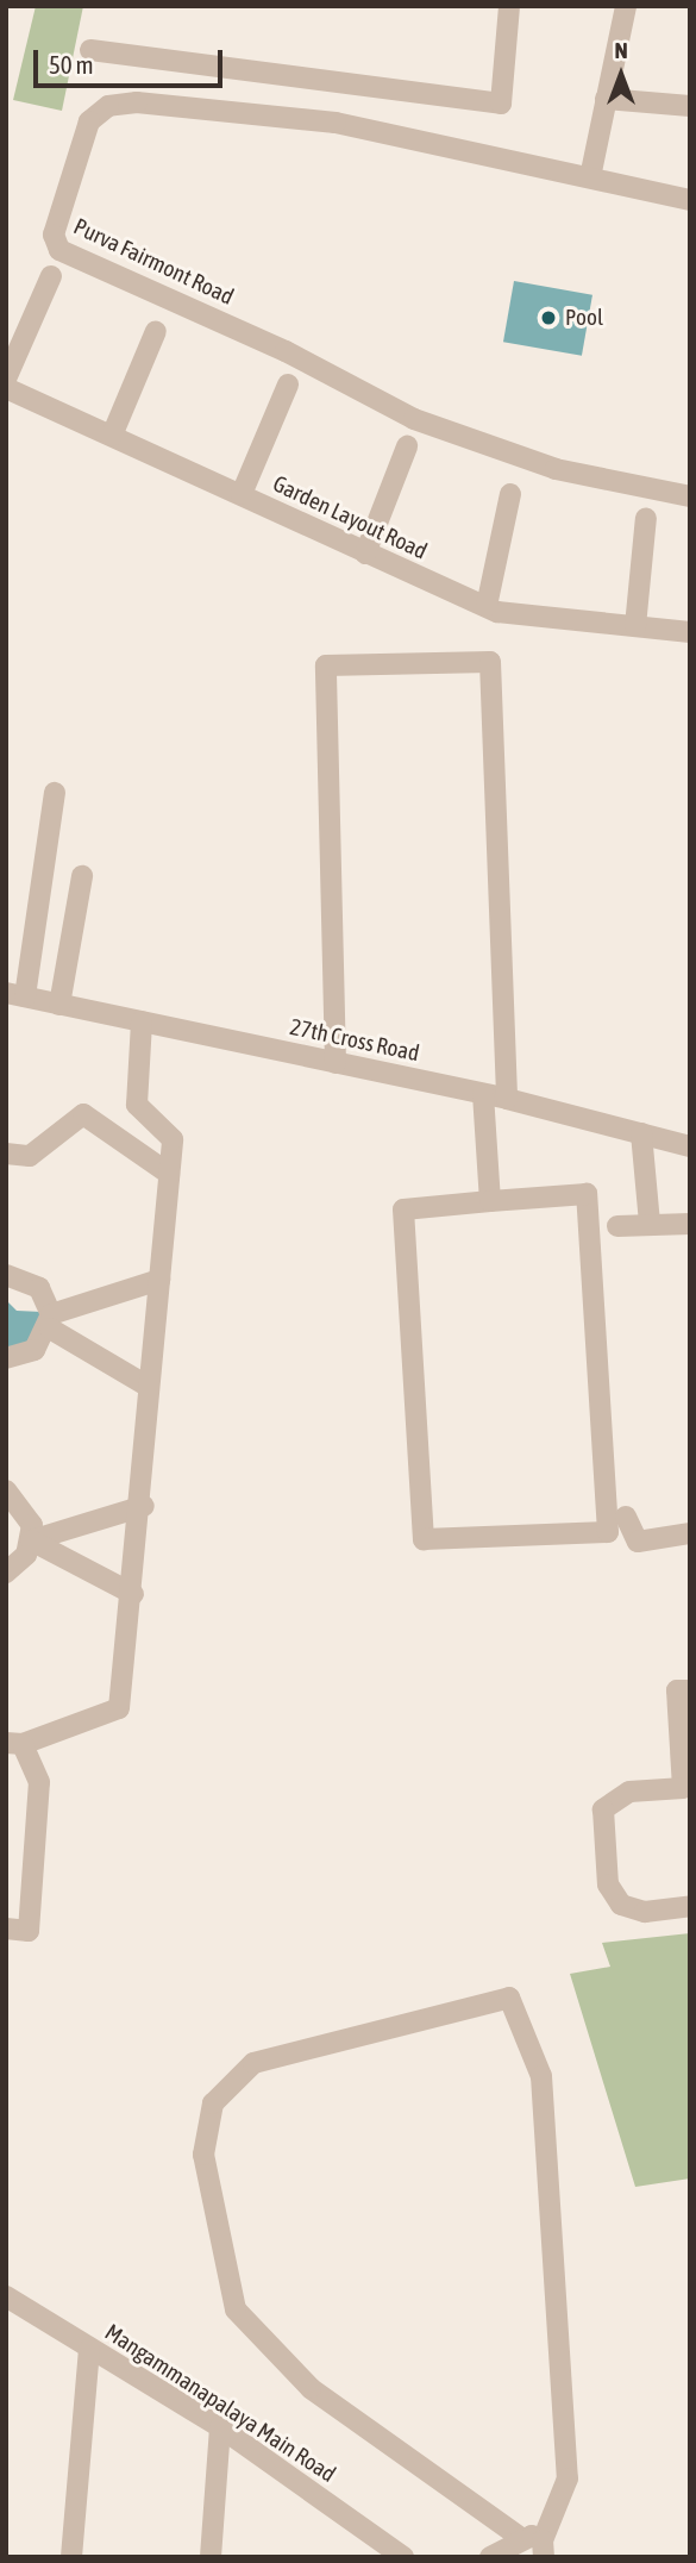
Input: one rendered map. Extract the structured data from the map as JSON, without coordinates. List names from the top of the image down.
{
  "streets": {
    "street": [
      "Purva Fairmont Road",
      "Garden Layout Road",
      "27th Cross Road",
      "Mangammanapalaya Main Road"
    ]
  },
  "places": ["Pool"],
  "scale_bar": "50 m",
  "north": "top"
}
